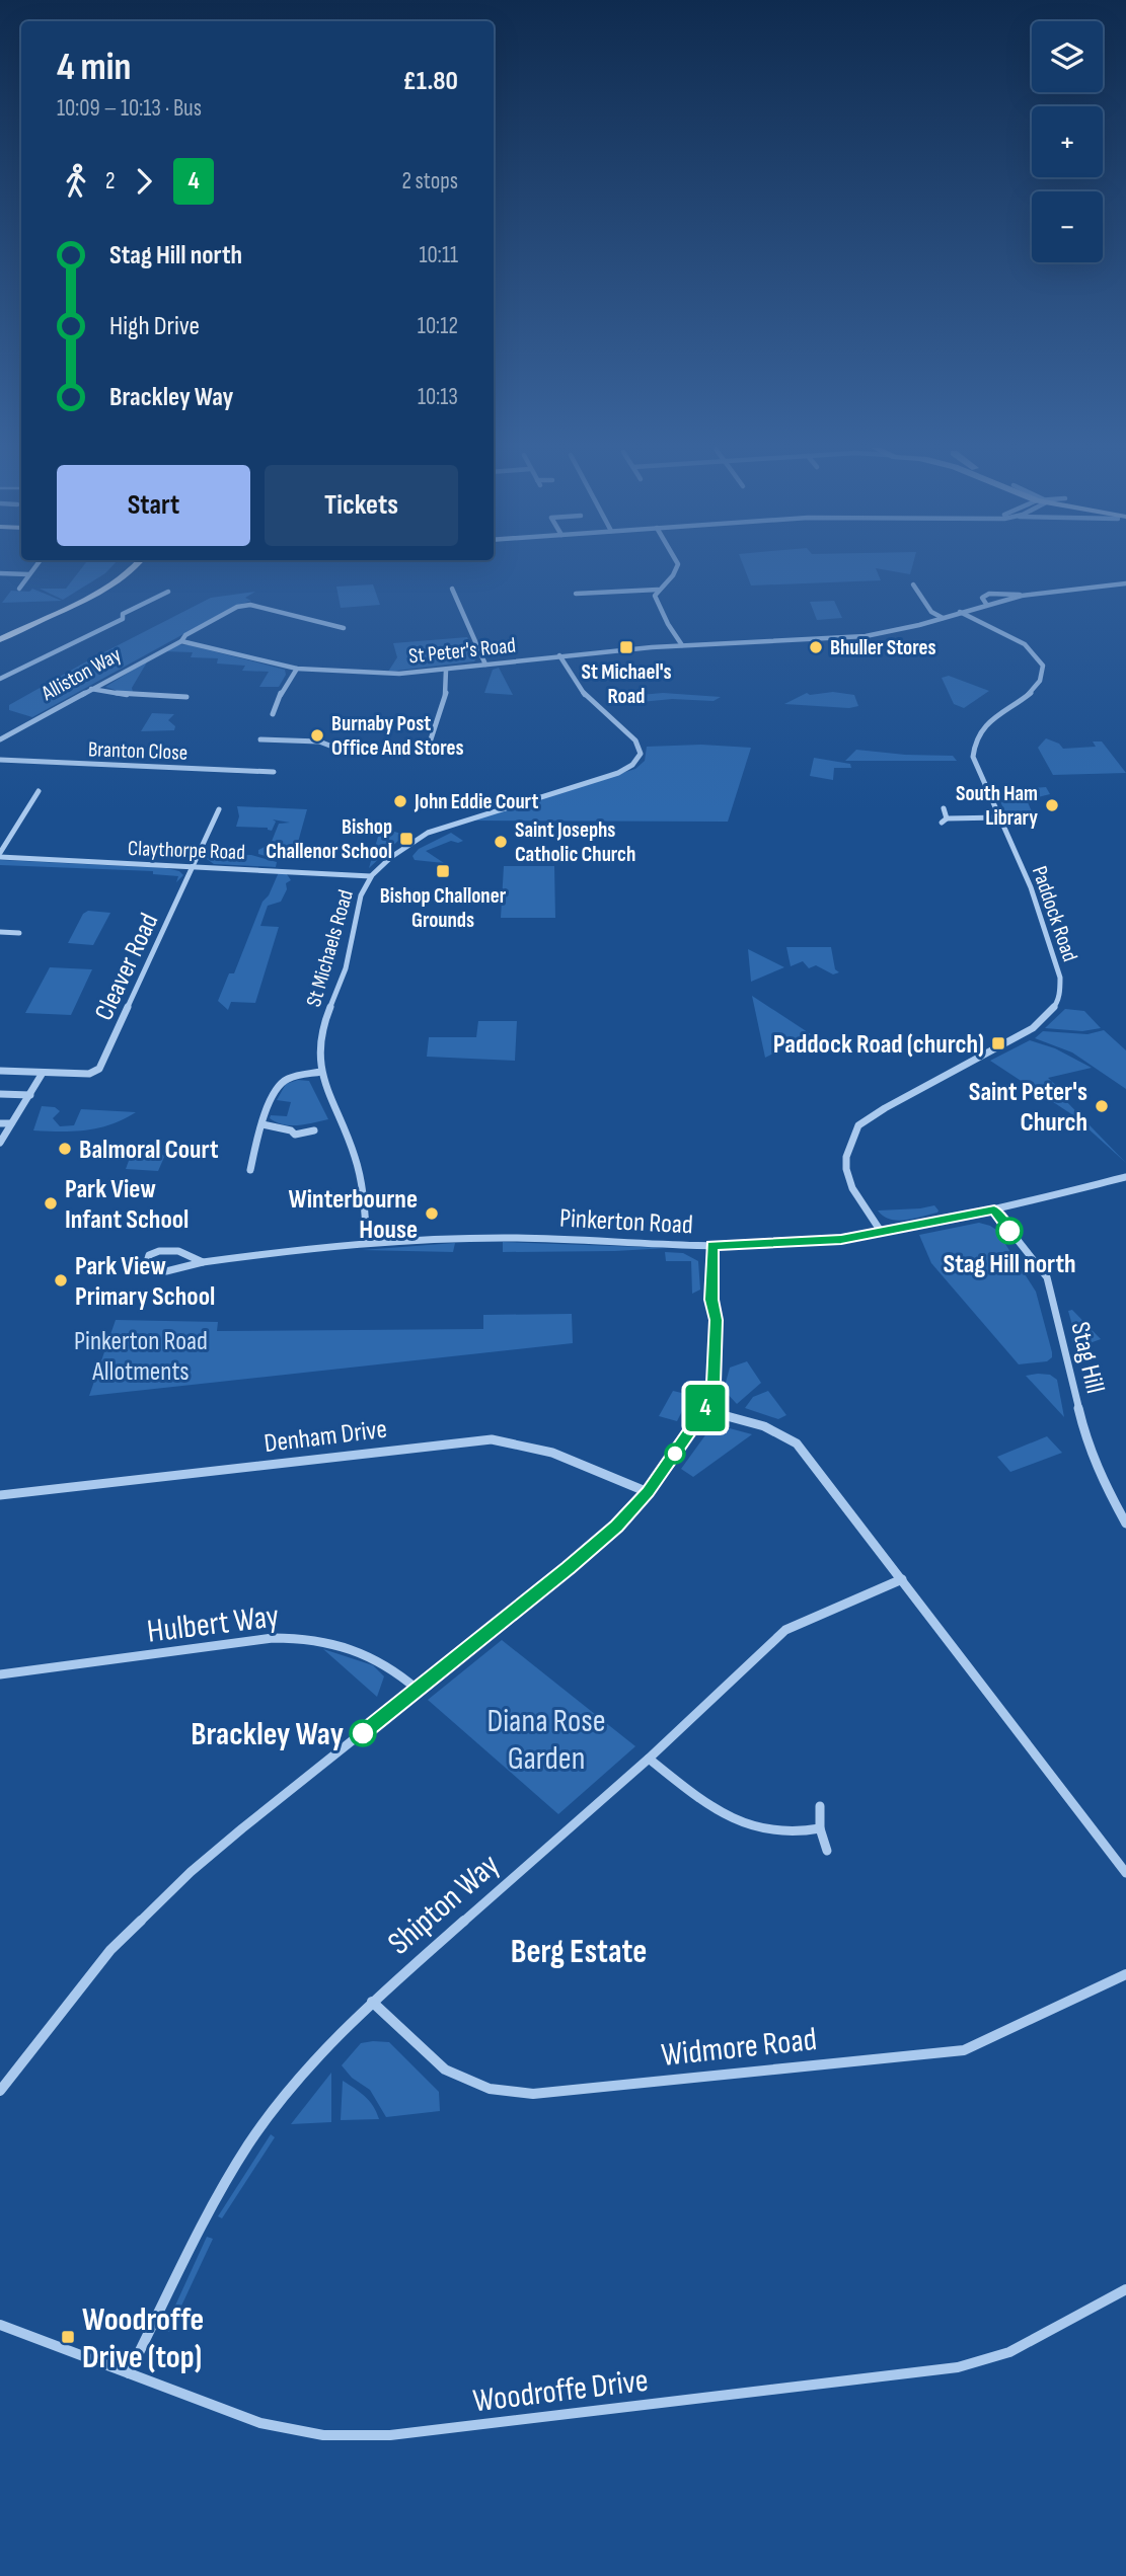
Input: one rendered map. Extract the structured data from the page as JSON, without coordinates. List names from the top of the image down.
{
  "streets": {
    "street": [
      "St Peter's Road",
      "Alliston Way",
      "Branton Close",
      "Claythorpe Road",
      "Paddock Road",
      "St Michaels Road",
      "Cleaver Road",
      "Pinkerton Road",
      "Stag Hill",
      "Denham Drive",
      "Hulbert Way",
      "Shipton Way",
      "Widmore Road",
      "Woodroffe Drive"
    ]
  },
  "crossings": [
    ["St Peter's Road", "Alliston Way"],
    ["St Peter's Road", "Paddock Road"],
    ["St Peter's Road", "St Michaels Road"],
    ["Claythorpe Road", "St Michaels Road"],
    ["Claythorpe Road", "Cleaver Road"],
    ["Paddock Road", "Pinkerton Road"],
    ["St Michaels Road", "Pinkerton Road"],
    ["Pinkerton Road", "Stag Hill"],
    ["Shipton Way", "Widmore Road"],
    ["Shipton Way", "Woodroffe Drive"]
  ],
  "districts": ["Berg Estate"],
  "parks": ["Pinkerton Road Allotments", "Diana Rose Garden"],
  "places": {
    "transit": [
      "St Michael's Road",
      "Bishop Challenor School",
      "Bishop Challoner Grounds",
      "Paddock Road (church)",
      "Woodroffe Drive (top)"
    ],
    "other": [
      "Bhuller Stores",
      "Burnaby Post Office And Stores",
      "John Eddie Court",
      "South Ham Library",
      "Saint Josephs Catholic Church",
      "Saint Peter's Church",
      "Balmoral Court",
      "Park View Infant School",
      "Winterbourne House",
      "Stag Hill north",
      "Park View Primary School",
      "Brackley Way"
    ]
  },
  "lines": ["bus line 4"],
  "page": {
    "on_map": "4",
    "map_buttons": ["+", "−"],
    "heading": ["4 min", "10:09 – 10:13 · Bus", "£1.80"],
    "legs": ["2", "4", "2 stops"],
    "list": [
      {
        "name": "Stag Hill north",
        "value": "10:11"
      },
      {
        "name": "High Drive",
        "value": "10:12"
      },
      {
        "name": "Brackley Way",
        "value": "10:13"
      }
    ],
    "buttons": ["Start", "Tickets"]
  }
}
